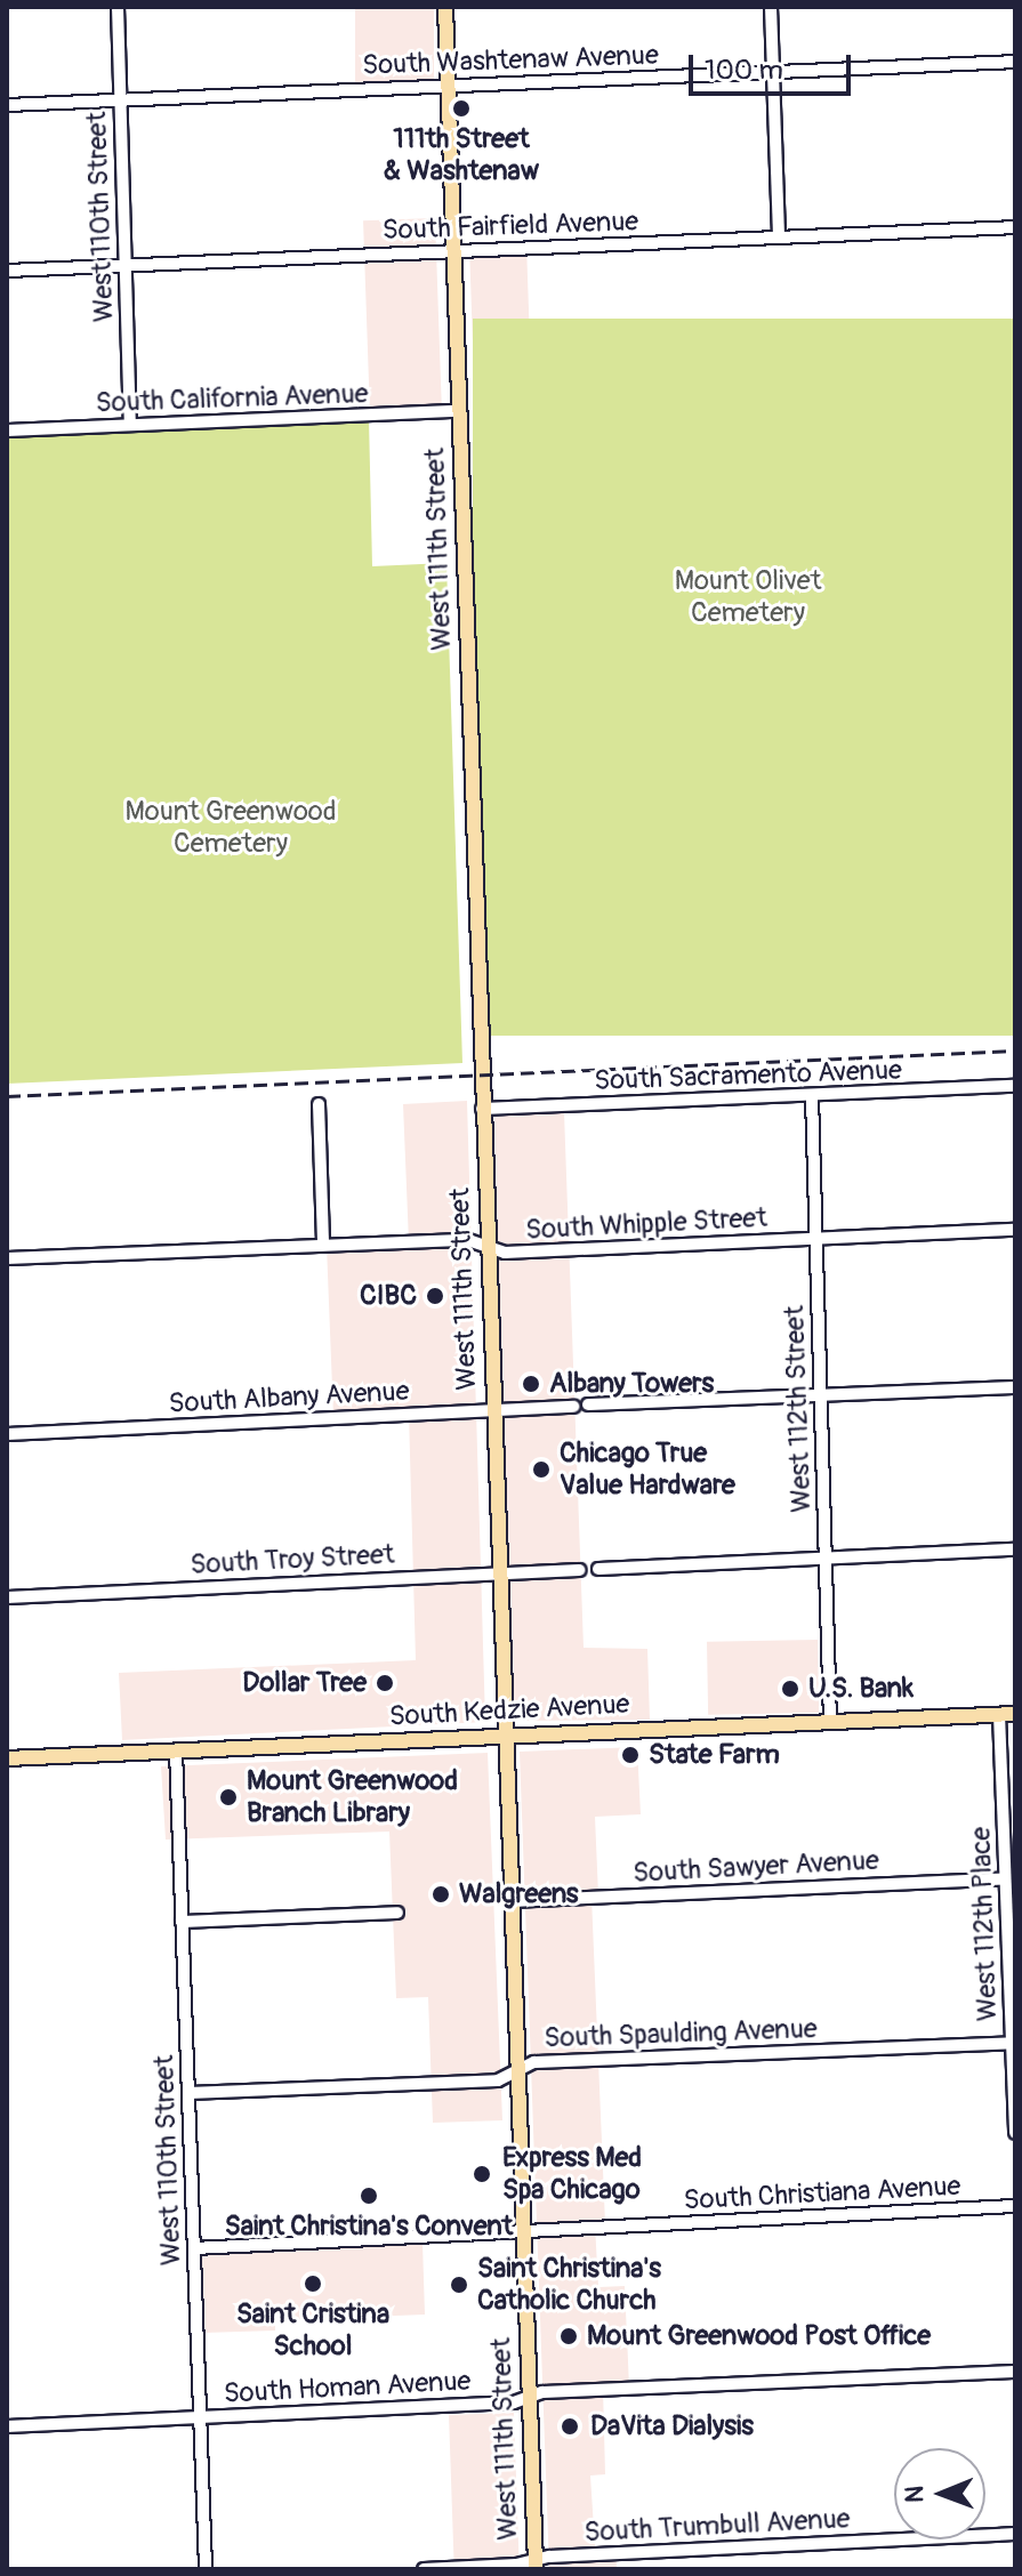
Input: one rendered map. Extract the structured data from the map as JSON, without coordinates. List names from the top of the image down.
{
  "streets": {
    "main road": ["West 111th Street", "South Kedzie Avenue"],
    "street": [
      "South Washtenaw Avenue",
      "West 110th Street",
      "South Fairfield Avenue",
      "South California Avenue",
      "South Sacramento Avenue",
      "South Whipple Street",
      "South Albany Avenue",
      "West 112th Street",
      "South Troy Street",
      "South Sawyer Avenue",
      "West 112th Place",
      "South Spaulding Avenue",
      "South Christiana Avenue",
      "South Homan Avenue",
      "South Trumbull Avenue"
    ]
  },
  "crossings": [
    ["South Washtenaw Avenue", "West 110th Street"],
    ["South Washtenaw Avenue", "West 111th Street"],
    ["West 110th Street", "South Fairfield Avenue"],
    ["West 110th Street", "South California Avenue"],
    ["West 110th Street", "South Kedzie Avenue"],
    ["West 110th Street", "South Spaulding Avenue"],
    ["West 110th Street", "South Christiana Avenue"],
    ["West 110th Street", "South Homan Avenue"],
    ["South Fairfield Avenue", "West 111th Street"],
    ["South California Avenue", "West 111th Street"],
    ["West 111th Street", "South Sacramento Avenue"],
    ["West 111th Street", "South Whipple Street"],
    ["West 111th Street", "South Albany Avenue"],
    ["West 111th Street", "South Troy Street"],
    ["West 111th Street", "South Kedzie Avenue"],
    ["West 111th Street", "South Sawyer Avenue"],
    ["West 111th Street", "South Spaulding Avenue"],
    ["West 111th Street", "South Christiana Avenue"],
    ["West 111th Street", "South Homan Avenue"],
    ["West 111th Street", "South Trumbull Avenue"],
    ["South Sacramento Avenue", "West 112th Street"],
    ["South Whipple Street", "West 112th Street"],
    ["West 112th Street", "South Kedzie Avenue"],
    ["South Kedzie Avenue", "West 112th Place"],
    ["South Sawyer Avenue", "West 112th Place"],
    ["West 112th Place", "South Spaulding Avenue"]
  ],
  "parks": ["Mount Olivet Cemetery", "Mount Greenwood Cemetery"],
  "places": [
    "111th Street & Washtenaw",
    "CIBC",
    "Albany Towers",
    "Chicago True Value Hardware",
    "Dollar Tree",
    "U.S. Bank",
    "State Farm",
    "Mount Greenwood Branch Library",
    "Walgreens",
    "Express Med Spa Chicago",
    "Saint Christina's Convent",
    "Saint Cristina School",
    "Saint Christina's Catholic Church",
    "Mount Greenwood Post Office",
    "DaVita Dialysis"
  ],
  "scale_bar": "100 m",
  "north": "left"
}
